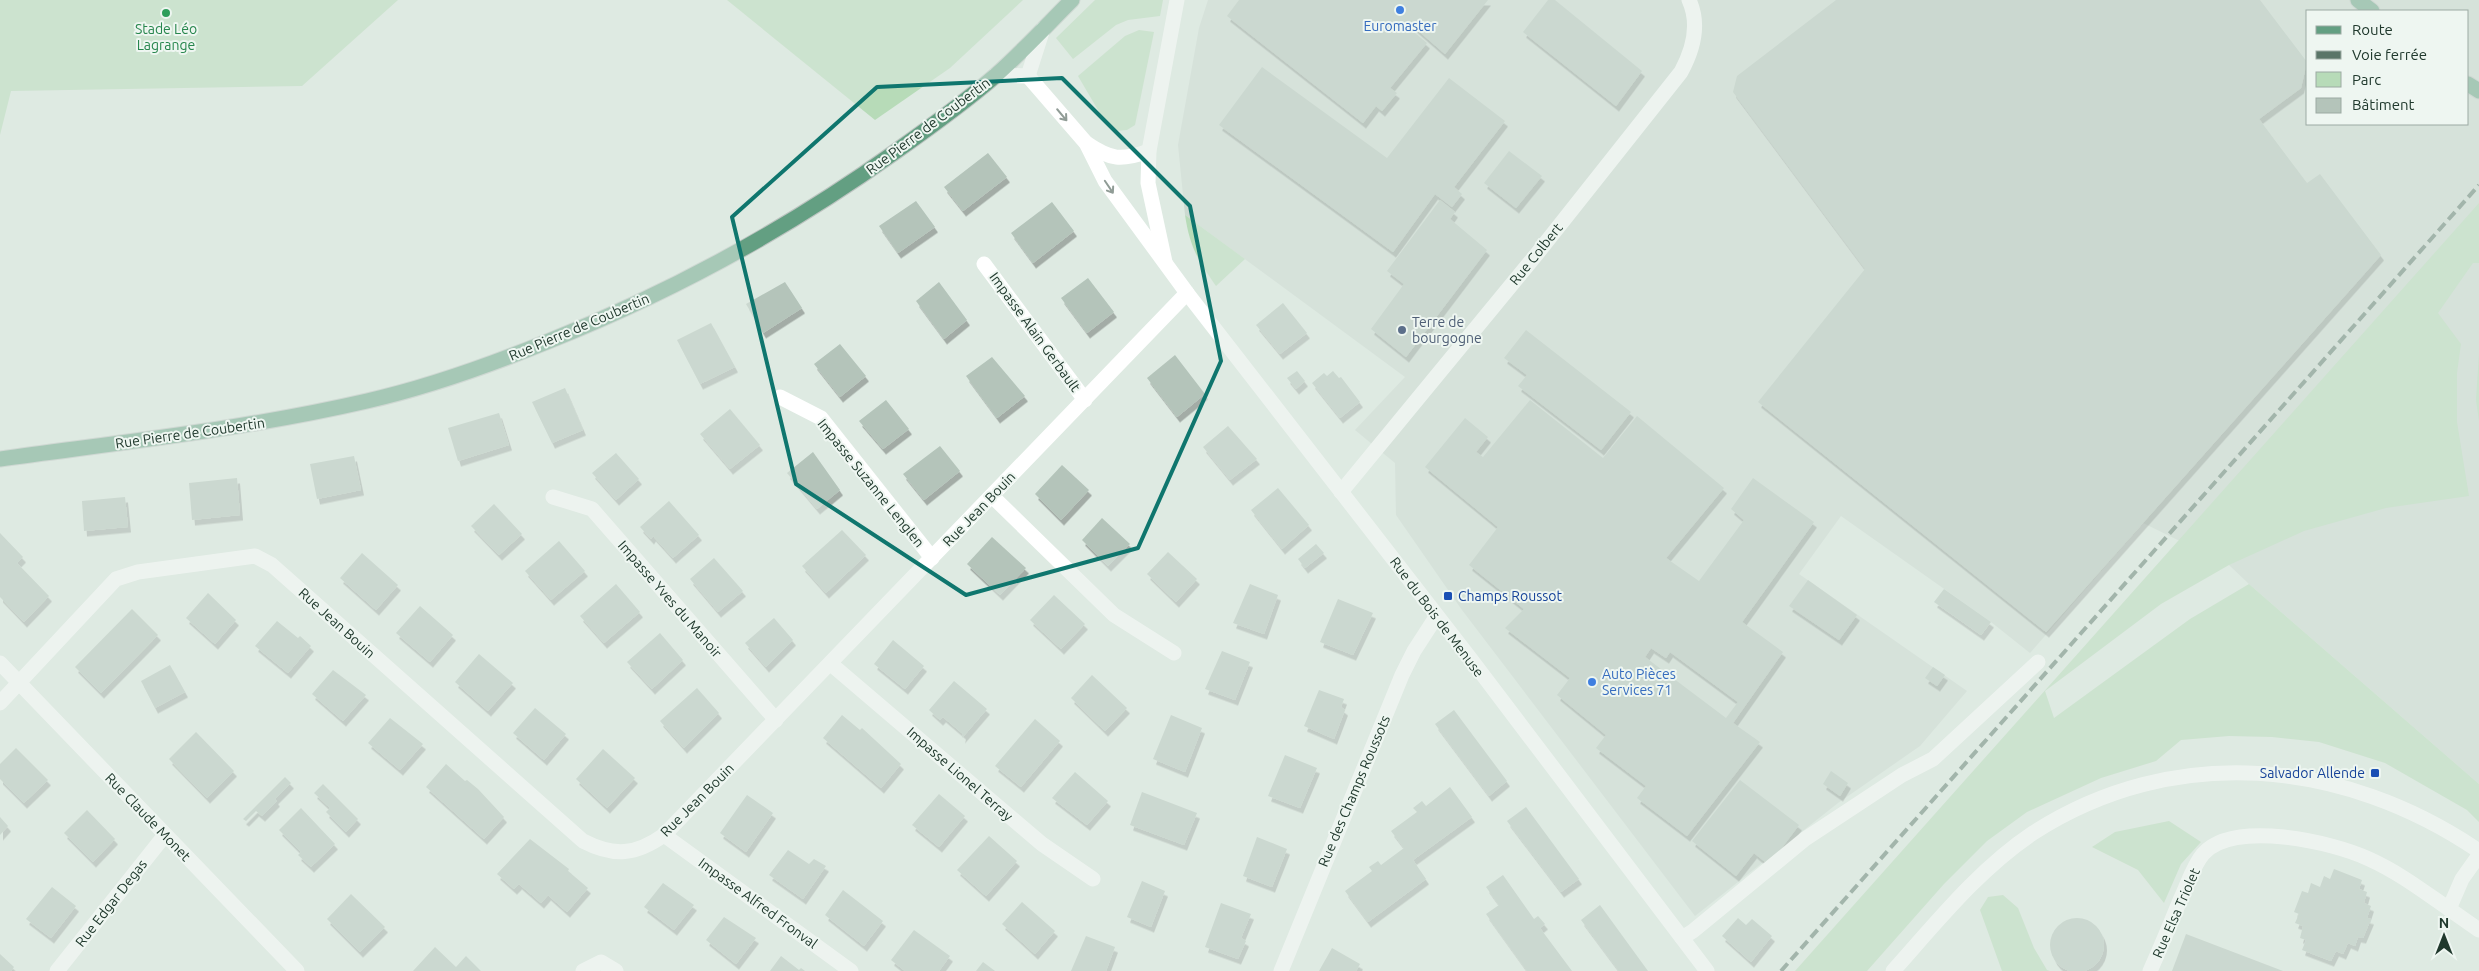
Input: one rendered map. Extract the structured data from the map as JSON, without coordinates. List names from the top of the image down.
{
  "streets": {
    "main road": ["Rue Pierre de Coubertin"],
    "street": [
      "Rue Colbert",
      "Impasse Alain Gerbault",
      "Impasse Suzanne Lenglen",
      "Rue Jean Bouin",
      "Impasse Yves du Manoir",
      "Rue du Bois de Menuse",
      "Impasse Lionel Terray",
      "Rue des Champs Roussots",
      "Rue Claude Monet",
      "Rue Edgar Degas",
      "Impasse Alfred Fronval",
      "Rue Elsa Triolet"
    ]
  },
  "crossings": [
    ["Rue Colbert", "Rue du Bois de Menuse"],
    ["Impasse Alain Gerbault", "Rue Jean Bouin"],
    ["Impasse Suzanne Lenglen", "Rue Jean Bouin"],
    ["Rue Jean Bouin", "Impasse Yves du Manoir"],
    ["Rue Jean Bouin", "Rue du Bois de Menuse"],
    ["Rue Jean Bouin", "Impasse Lionel Terray"],
    ["Rue Jean Bouin", "Rue Claude Monet"],
    ["Rue Jean Bouin", "Impasse Alfred Fronval"],
    ["Rue du Bois de Menuse", "Rue des Champs Roussots"],
    ["Rue Claude Monet", "Rue Edgar Degas"]
  ],
  "places": {
    "other": [
      "Euromaster",
      "Stade Léo Lagrange",
      "Terre de bourgogne",
      "Auto Pièces Services 71"
    ],
    "transit": ["Champs Roussot", "Salvador Allende"]
  },
  "legend": [
    "Route",
    "Voie ferrée",
    "Parc",
    "Bâtiment"
  ],
  "north": "top"
}
